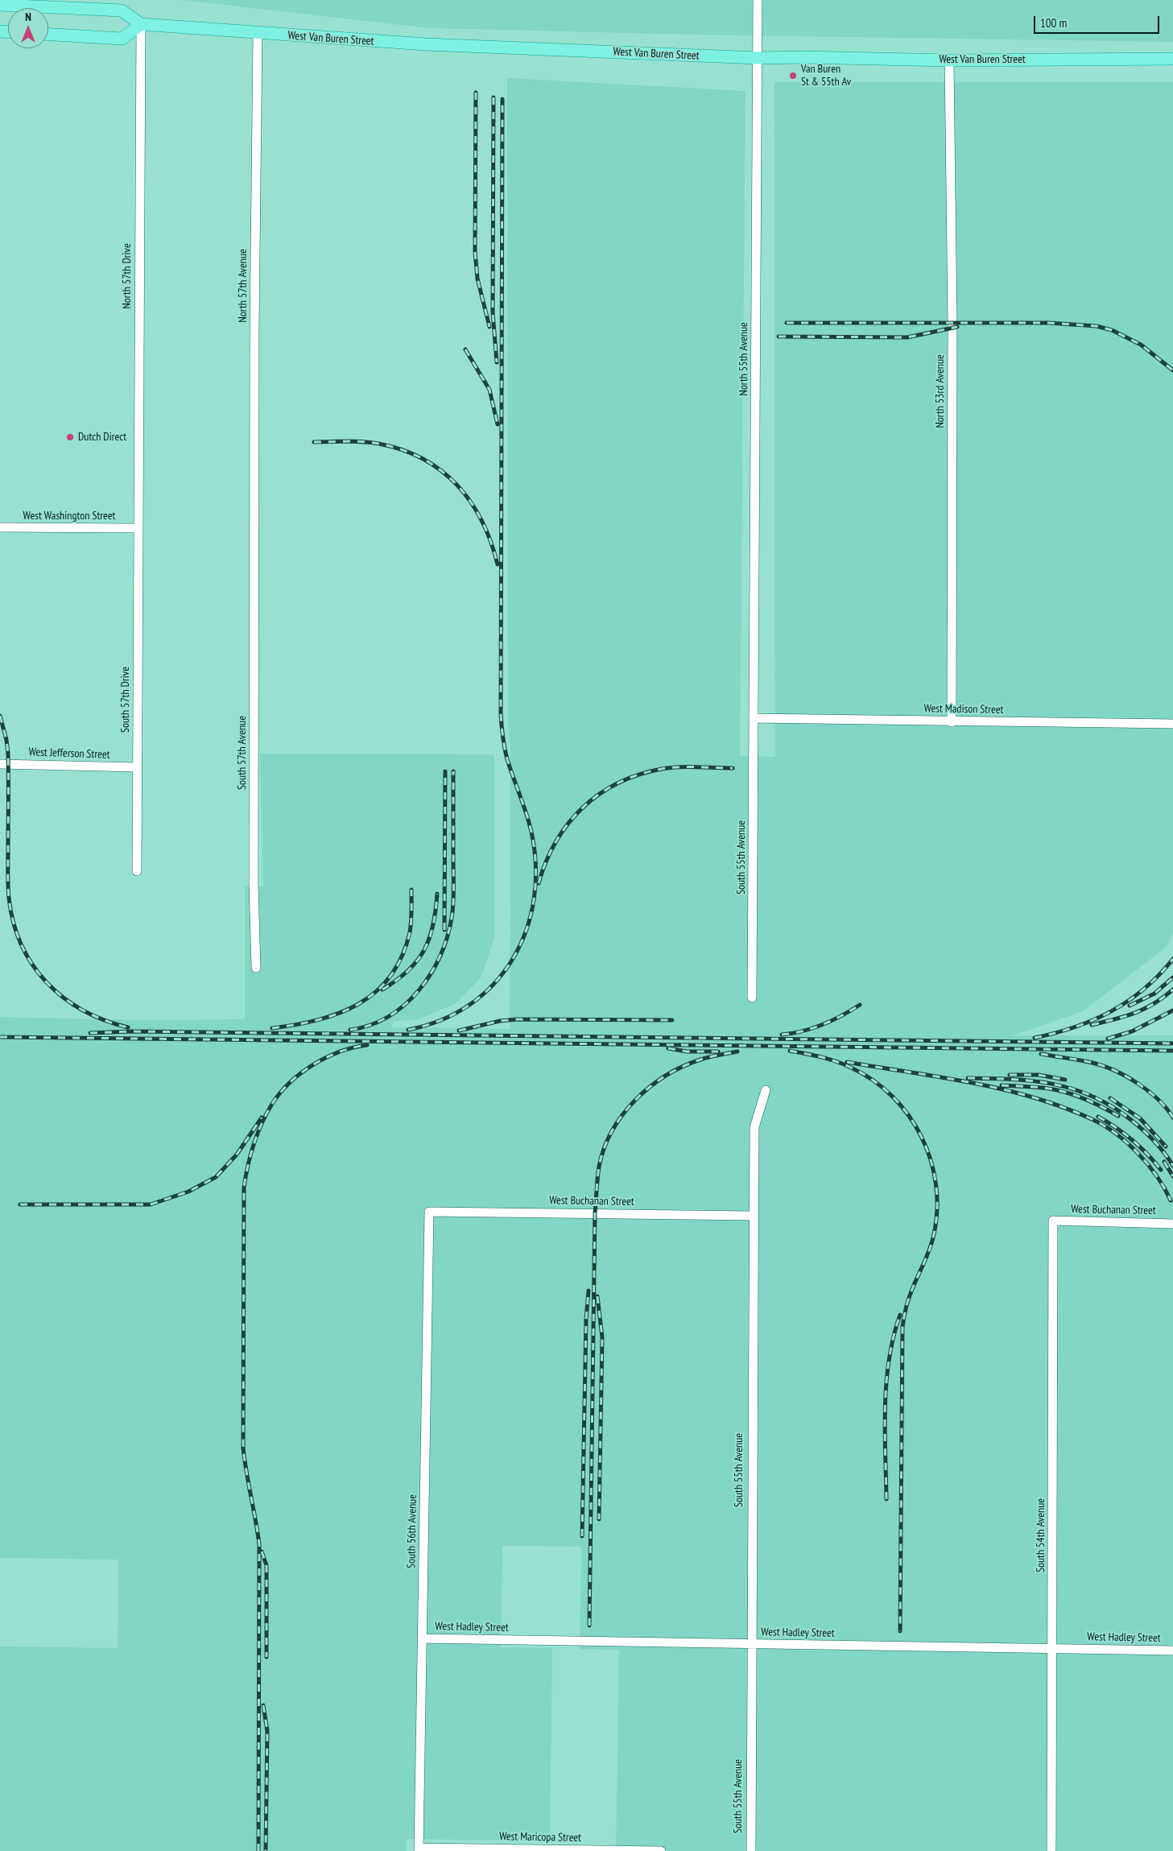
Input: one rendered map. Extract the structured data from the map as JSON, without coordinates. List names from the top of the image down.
{
  "streets": {
    "main road": ["West Van Buren Street"],
    "street": [
      "North 57th Drive",
      "North 57th Avenue",
      "North 55th Avenue",
      "North 53rd Avenue",
      "West Washington Street",
      "South 57th Drive",
      "West Madison Street",
      "South 57th Avenue",
      "West Jefferson Street",
      "South 55th Avenue",
      "West Buchanan Street",
      "South 56th Avenue",
      "South 54th Avenue",
      "West Hadley Street",
      "West Maricopa Street"
    ]
  },
  "crossings": [
    ["West Van Buren Street", "North 57th Drive"],
    ["West Van Buren Street", "North 57th Avenue"],
    ["West Van Buren Street", "North 55th Avenue"],
    ["West Van Buren Street", "North 53rd Avenue"],
    ["North 57th Drive", "West Washington Street"],
    ["North 57th Drive", "South 57th Drive"],
    ["North 57th Avenue", "South 57th Avenue"],
    ["North 55th Avenue", "West Madison Street"],
    ["North 55th Avenue", "South 55th Avenue"],
    ["North 53rd Avenue", "West Madison Street"],
    ["West Washington Street", "South 57th Drive"],
    ["South 57th Drive", "West Jefferson Street"],
    ["West Madison Street", "South 55th Avenue"],
    ["South 55th Avenue", "West Buchanan Street"],
    ["South 55th Avenue", "West Hadley Street"],
    ["West Buchanan Street", "South 56th Avenue"],
    ["West Buchanan Street", "South 54th Avenue"],
    ["South 56th Avenue", "West Hadley Street"],
    ["South 56th Avenue", "West Maricopa Street"],
    ["South 54th Avenue", "West Hadley Street"]
  ],
  "places": ["Van Buren St & 55th Av", "Dutch Direct"],
  "scale_bar": "100 m",
  "north": "top"
}
